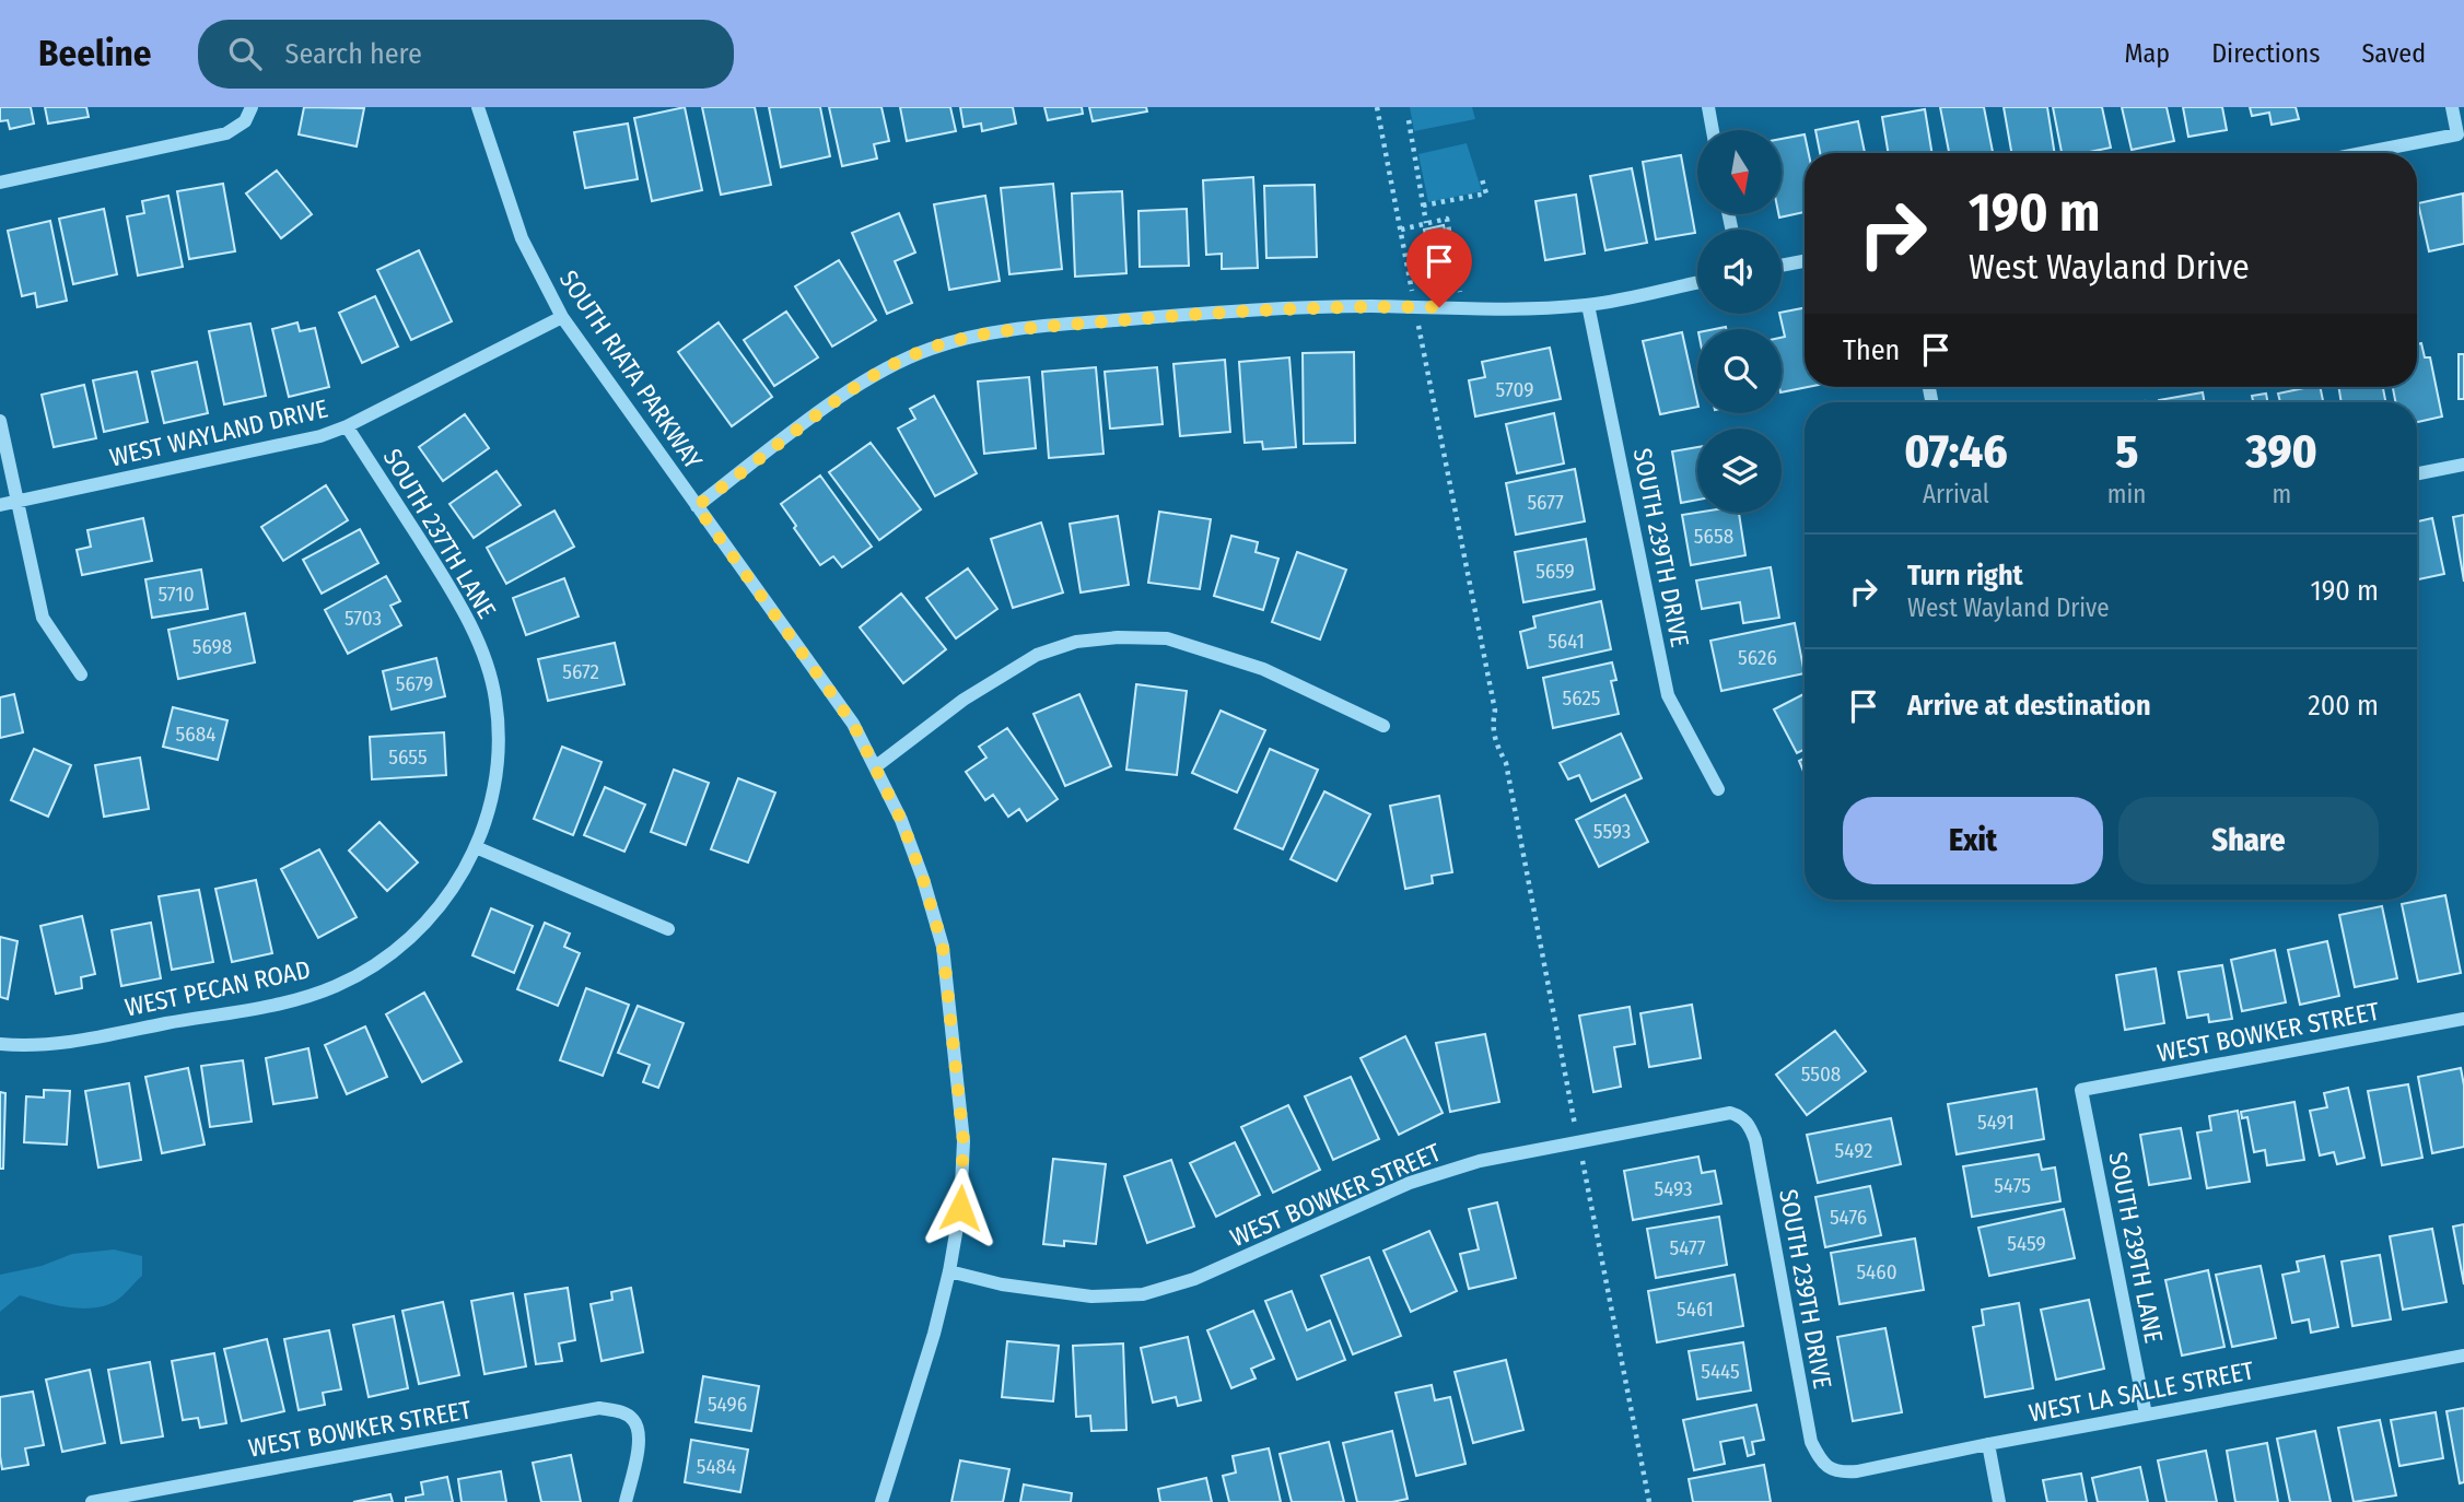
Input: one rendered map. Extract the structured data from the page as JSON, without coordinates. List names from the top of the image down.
{
  "streets": {
    "street": [
      "SOUTH RIATA PARKWAY",
      "WEST WAYLAND DRIVE",
      "SOUTH 237TH LANE",
      "SOUTH 239TH DRIVE",
      "WEST PECAN ROAD",
      "WEST BOWKER STREET",
      "SOUTH 239TH LANE",
      "WEST LA SALLE STREET"
    ]
  },
  "crossings": [
    ["SOUTH RIATA PARKWAY", "WEST WAYLAND DRIVE"],
    ["SOUTH RIATA PARKWAY", "WEST BOWKER STREET"],
    ["WEST WAYLAND DRIVE", "SOUTH 237TH LANE"],
    ["SOUTH 237TH LANE", "WEST PECAN ROAD"],
    ["SOUTH 239TH DRIVE", "WEST BOWKER STREET"],
    ["SOUTH 239TH DRIVE", "WEST LA SALLE STREET"],
    ["WEST BOWKER STREET", "SOUTH 239TH LANE"],
    ["SOUTH 239TH LANE", "WEST LA SALLE STREET"]
  ],
  "house_numbers": [
    "5709",
    "5677",
    "5658",
    "5659",
    "5710",
    "5703",
    "5641",
    "5698",
    "5626",
    "5672",
    "5679",
    "5625",
    "5684",
    "5655",
    "5593",
    "5508",
    "5491",
    "5492",
    "5475",
    "5493",
    "5476",
    "5459",
    "5477",
    "5460",
    "5461",
    "5445",
    "5496",
    "5484"
  ],
  "north": "bottom",
  "page": {
    "header": "Beeline",
    "search": "Search here",
    "nav": ["Map", "Directions", "Saved"],
    "turn": ["190 m", "West Wayland Drive"],
    "then": "Then",
    "eta": [
      "07:46",
      "Arrival",
      "5",
      "min",
      "390",
      "m"
    ],
    "list": [
      {
        "name": "Turn right",
        "note": "West Wayland Drive",
        "value": "190 m"
      },
      {
        "name": "Arrive at destination",
        "value": "200 m"
      }
    ],
    "buttons": ["Exit", "Share"]
  }
}
